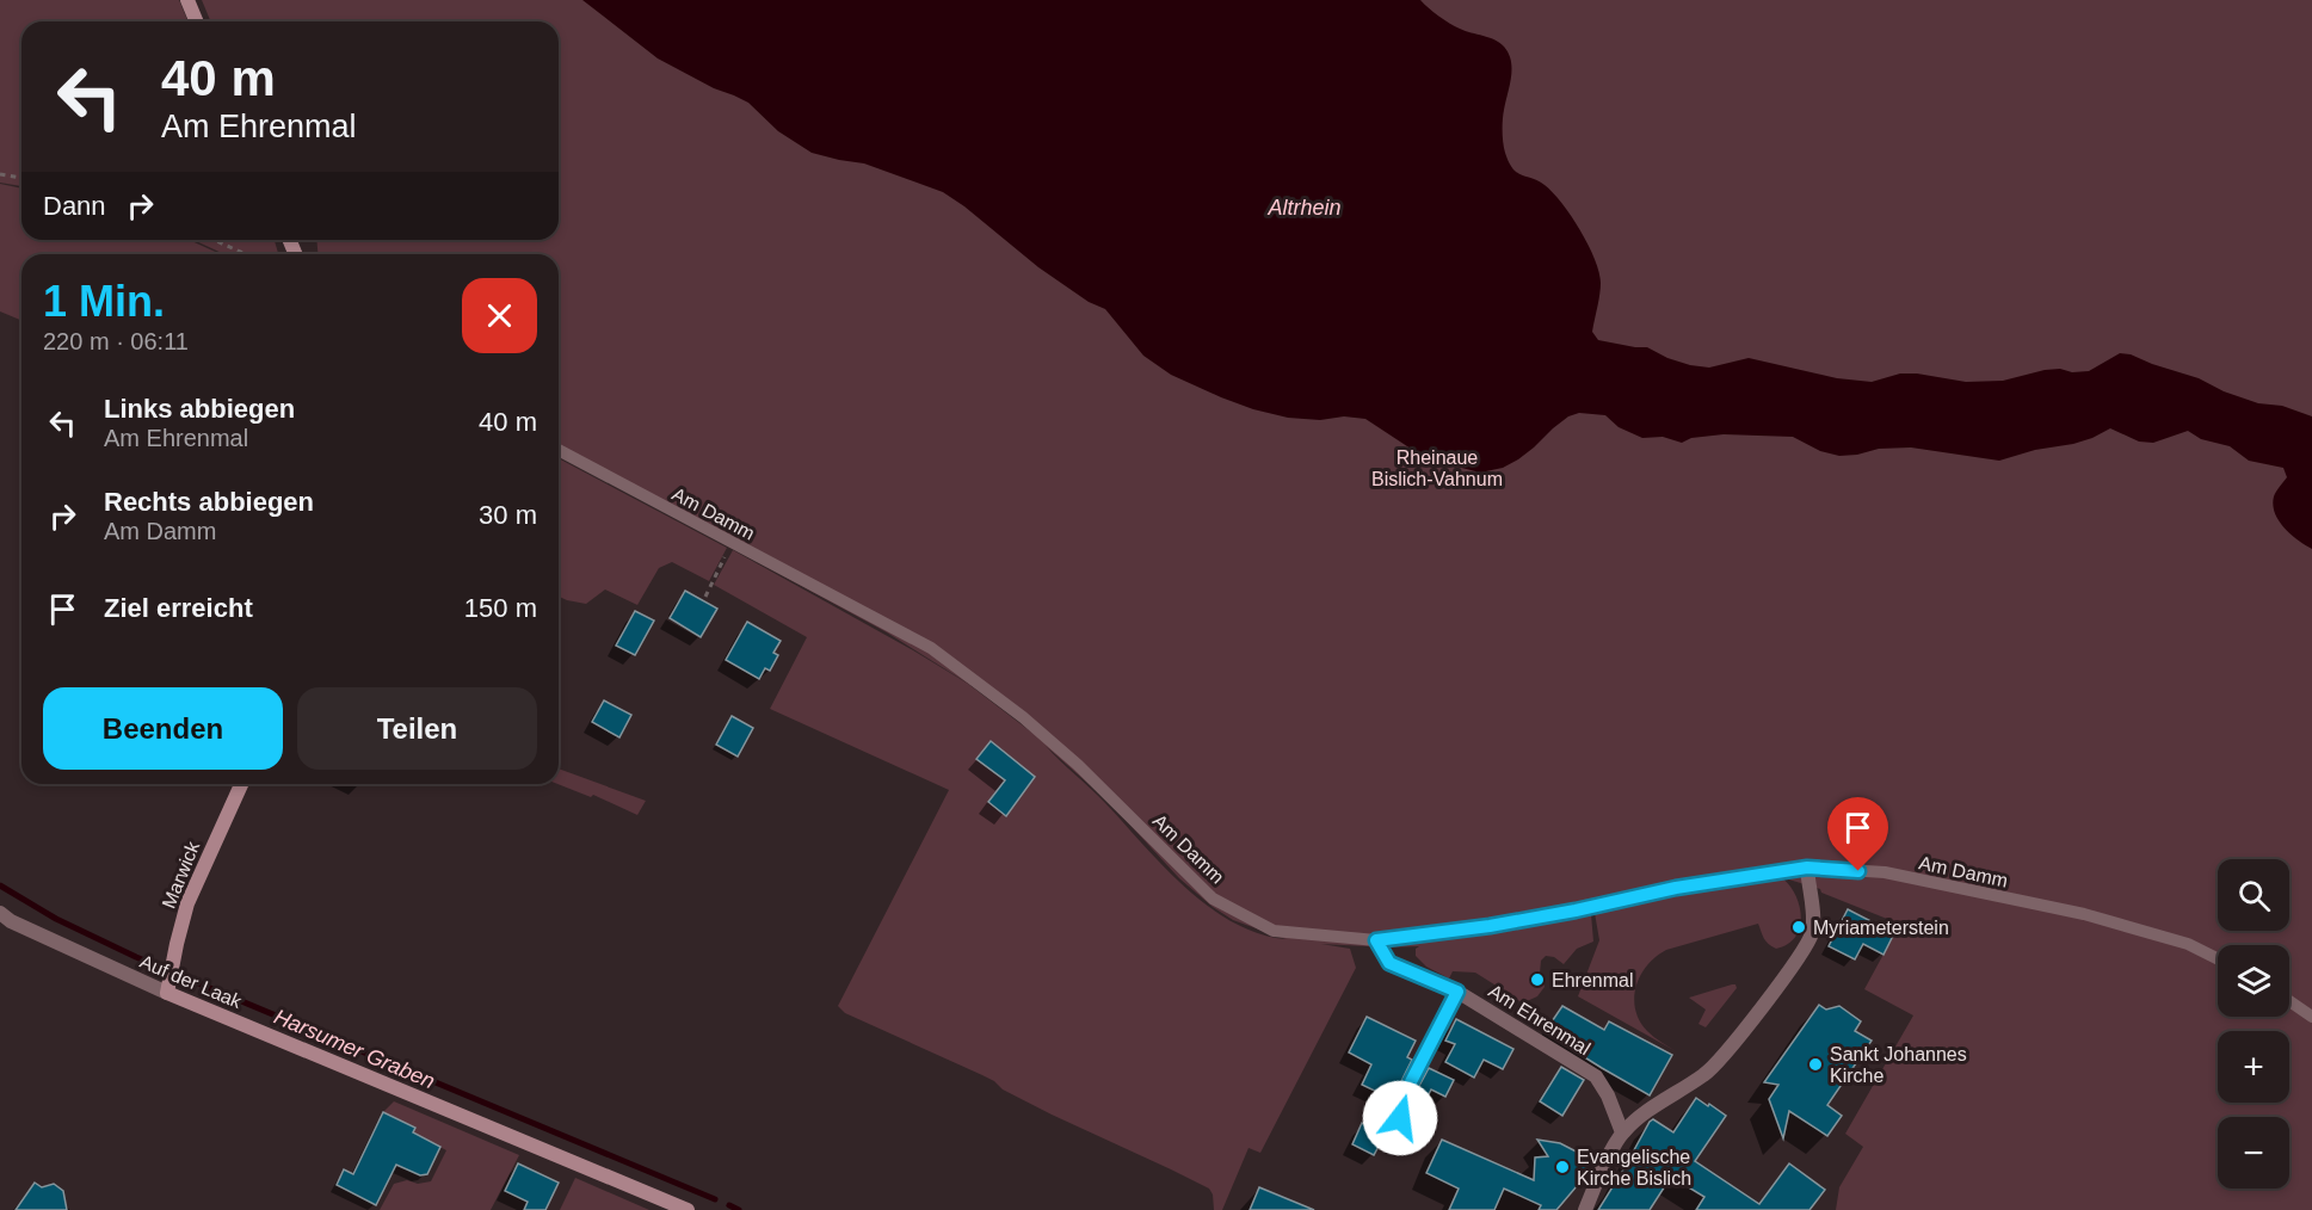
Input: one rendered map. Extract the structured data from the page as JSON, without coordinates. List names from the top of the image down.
{
  "streets": {
    "main road": ["Marwick", "Auf der Laak"],
    "street": ["Am Ehrenmal"],
    "lane": ["Am Damm"]
  },
  "crossings": [
    ["Am Damm", "Am Ehrenmal"],
    ["Marwick", "Auf der Laak"]
  ],
  "water": ["Altrhein", "Harsumer Graben"],
  "parks": ["Rheinaue Bislich-Vahnum"],
  "places": [
    "Myriameterstein",
    "Ehrenmal",
    "Sankt Johannes Kirche",
    "Evangelische Kirche Bislich"
  ],
  "page": {
    "turn": ["40 m", "Am Ehrenmal"],
    "then": "Dann",
    "heading": ["1 Min.", "220 m · 06:11"],
    "list": [
      {
        "name": "Links abbiegen",
        "note": "Am Ehrenmal",
        "value": "40 m"
      },
      {
        "name": "Rechts abbiegen",
        "note": "Am Damm",
        "value": "30 m"
      },
      {
        "name": "Ziel erreicht",
        "value": "150 m"
      }
    ],
    "buttons": ["Beenden", "Teilen"],
    "map_buttons": ["+", "−"]
  }
}
